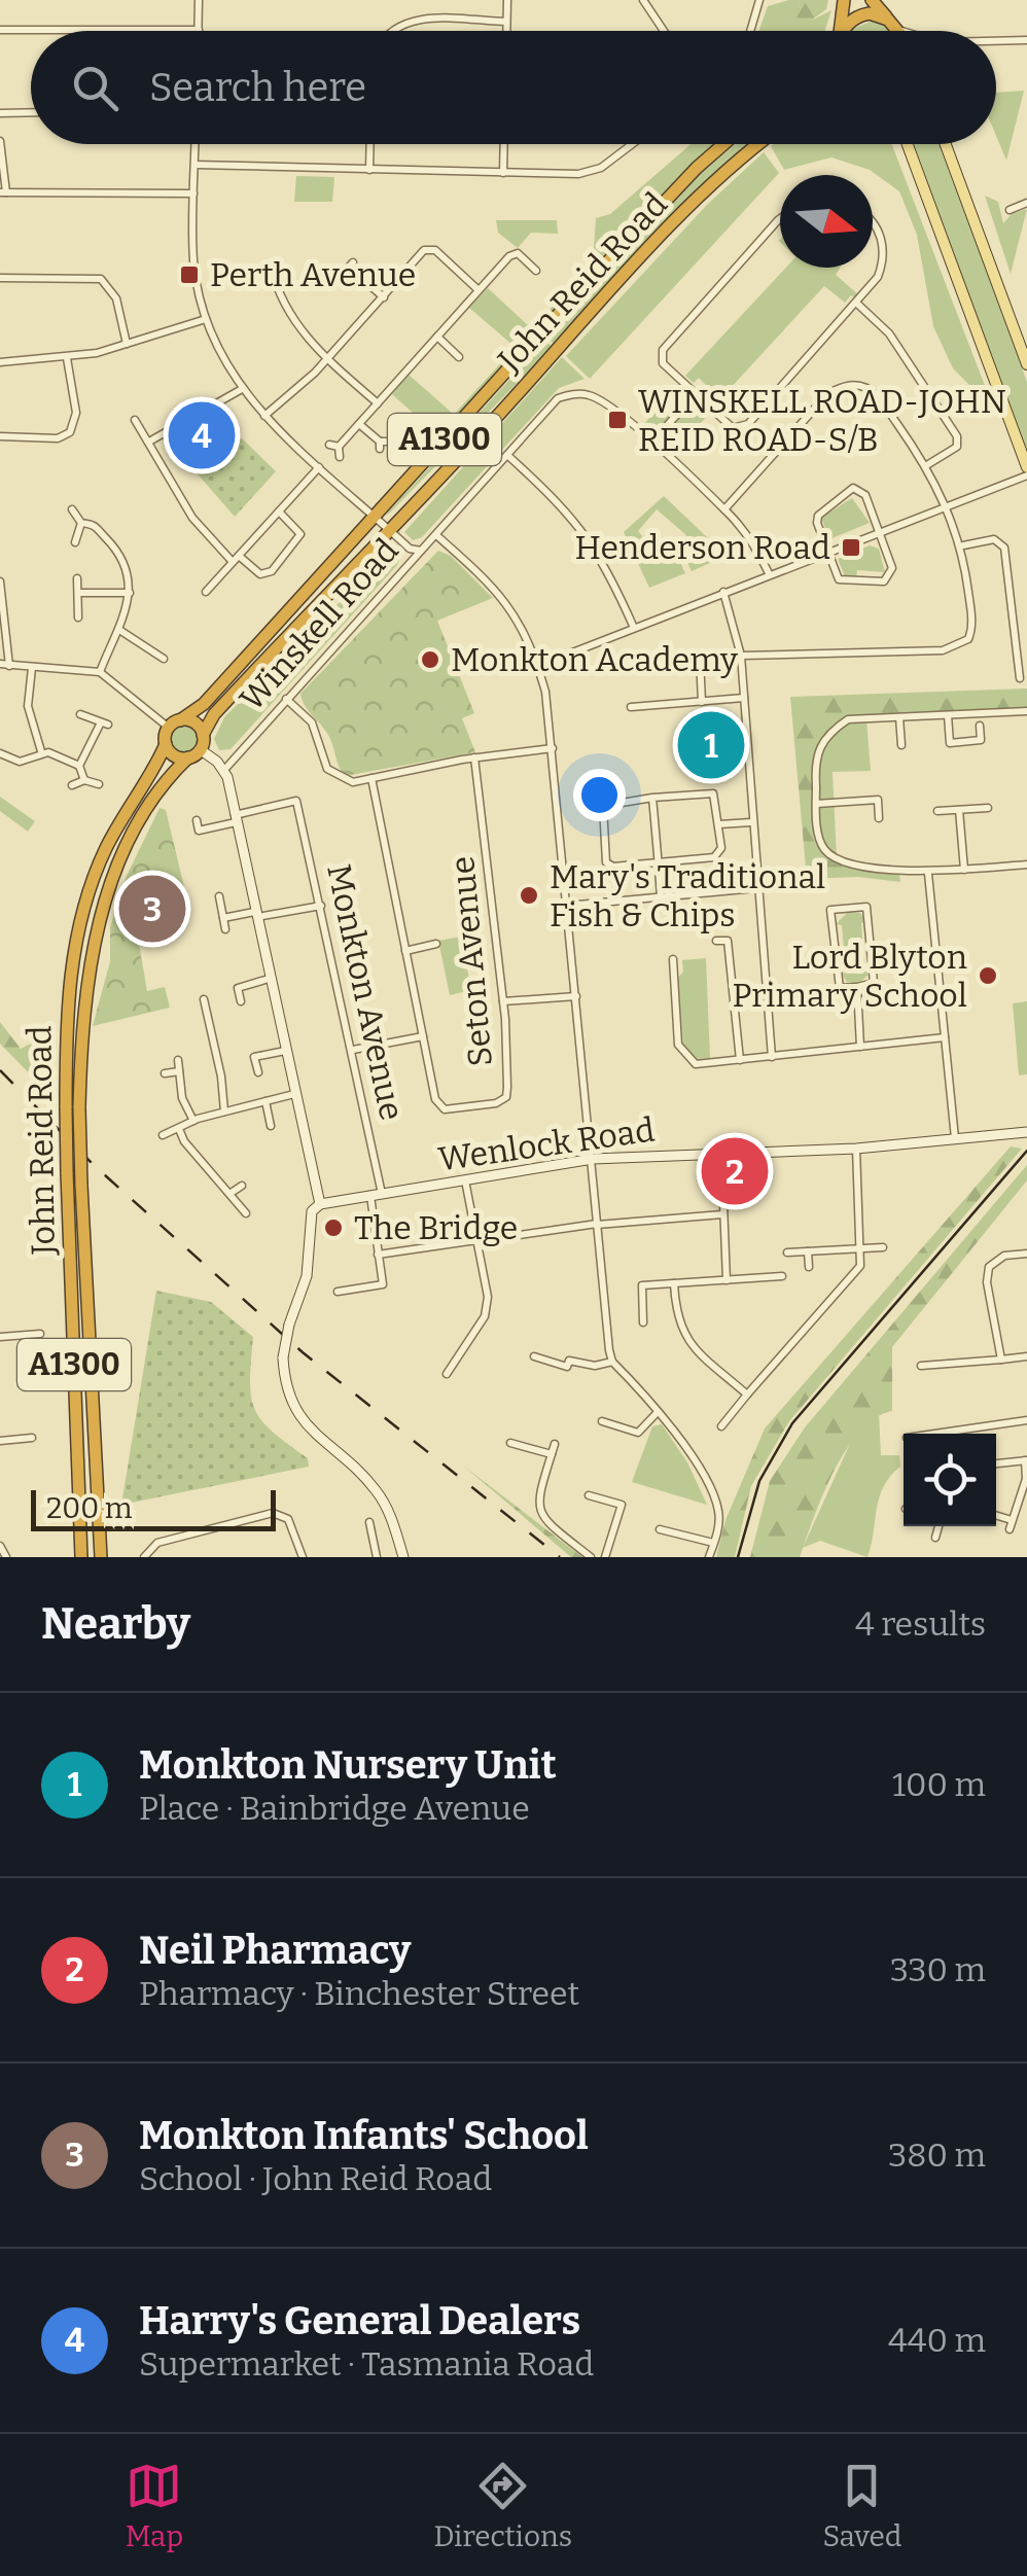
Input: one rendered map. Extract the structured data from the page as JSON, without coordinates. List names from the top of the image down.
{
  "streets": {
    "highway": ["John Reid Road", "A1300"],
    "street": [
      "Winskell Road",
      "Seton Avenue",
      "Monkton Avenue",
      "Wenlock Road"
    ]
  },
  "crossings": [
    ["Monkton Avenue", "Wenlock Road"]
  ],
  "places": {
    "transit": ["Perth Avenue", "WINSKELL ROAD-JOHN REID ROAD-S/B", "Henderson Road"],
    "other": [
      "Monkton Academy",
      "Mary's Traditional Fish & Chips",
      "Lord Blyton Primary School",
      "The Bridge"
    ]
  },
  "scale_bar": "200 m",
  "north": "right",
  "page": {
    "search": "Search here",
    "pins": [
      "4",
      "1",
      "3",
      "2"
    ],
    "scale": "200 m",
    "heading": ["Nearby", "4 results"],
    "list": [
      {
        "mark": "1",
        "name": "Monkton Nursery Unit",
        "note": "Place · Bainbridge Avenue",
        "value": "100 m"
      },
      {
        "mark": "2",
        "name": "Neil Pharmacy",
        "note": "Pharmacy · Binchester Street",
        "value": "330 m"
      },
      {
        "mark": "3",
        "name": "Monkton Infants' School",
        "note": "School · John Reid Road",
        "value": "380 m"
      },
      {
        "mark": "4",
        "name": "Harry's General Dealers",
        "note": "Supermarket · Tasmania Road",
        "value": "440 m"
      }
    ],
    "nav": ["Map", "Directions", "Saved"]
  }
}
